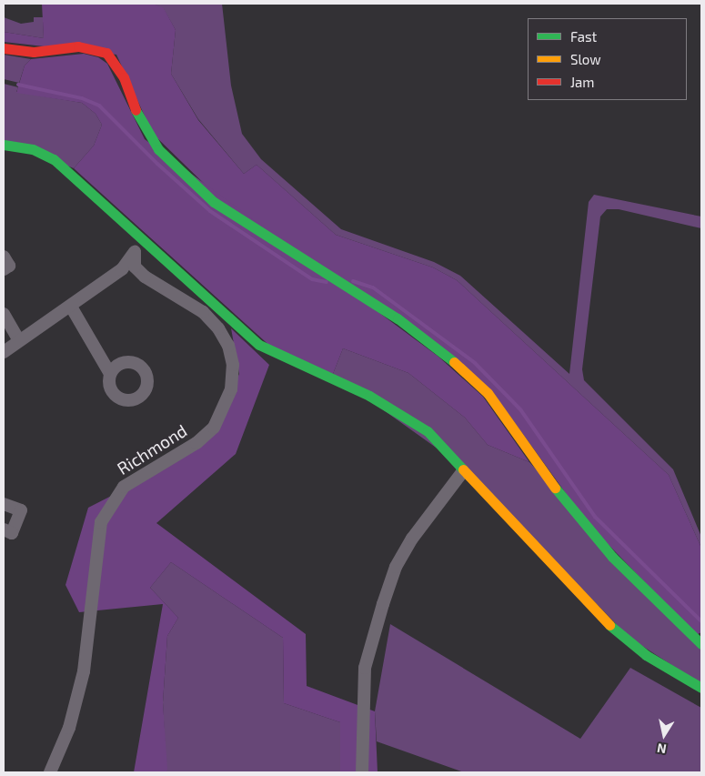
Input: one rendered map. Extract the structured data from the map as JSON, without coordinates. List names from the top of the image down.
{
  "streets": {
    "street": ["Richmond"]
  },
  "legend": ["Fast", "Slow", "Jam"],
  "north": "bottom"
}
